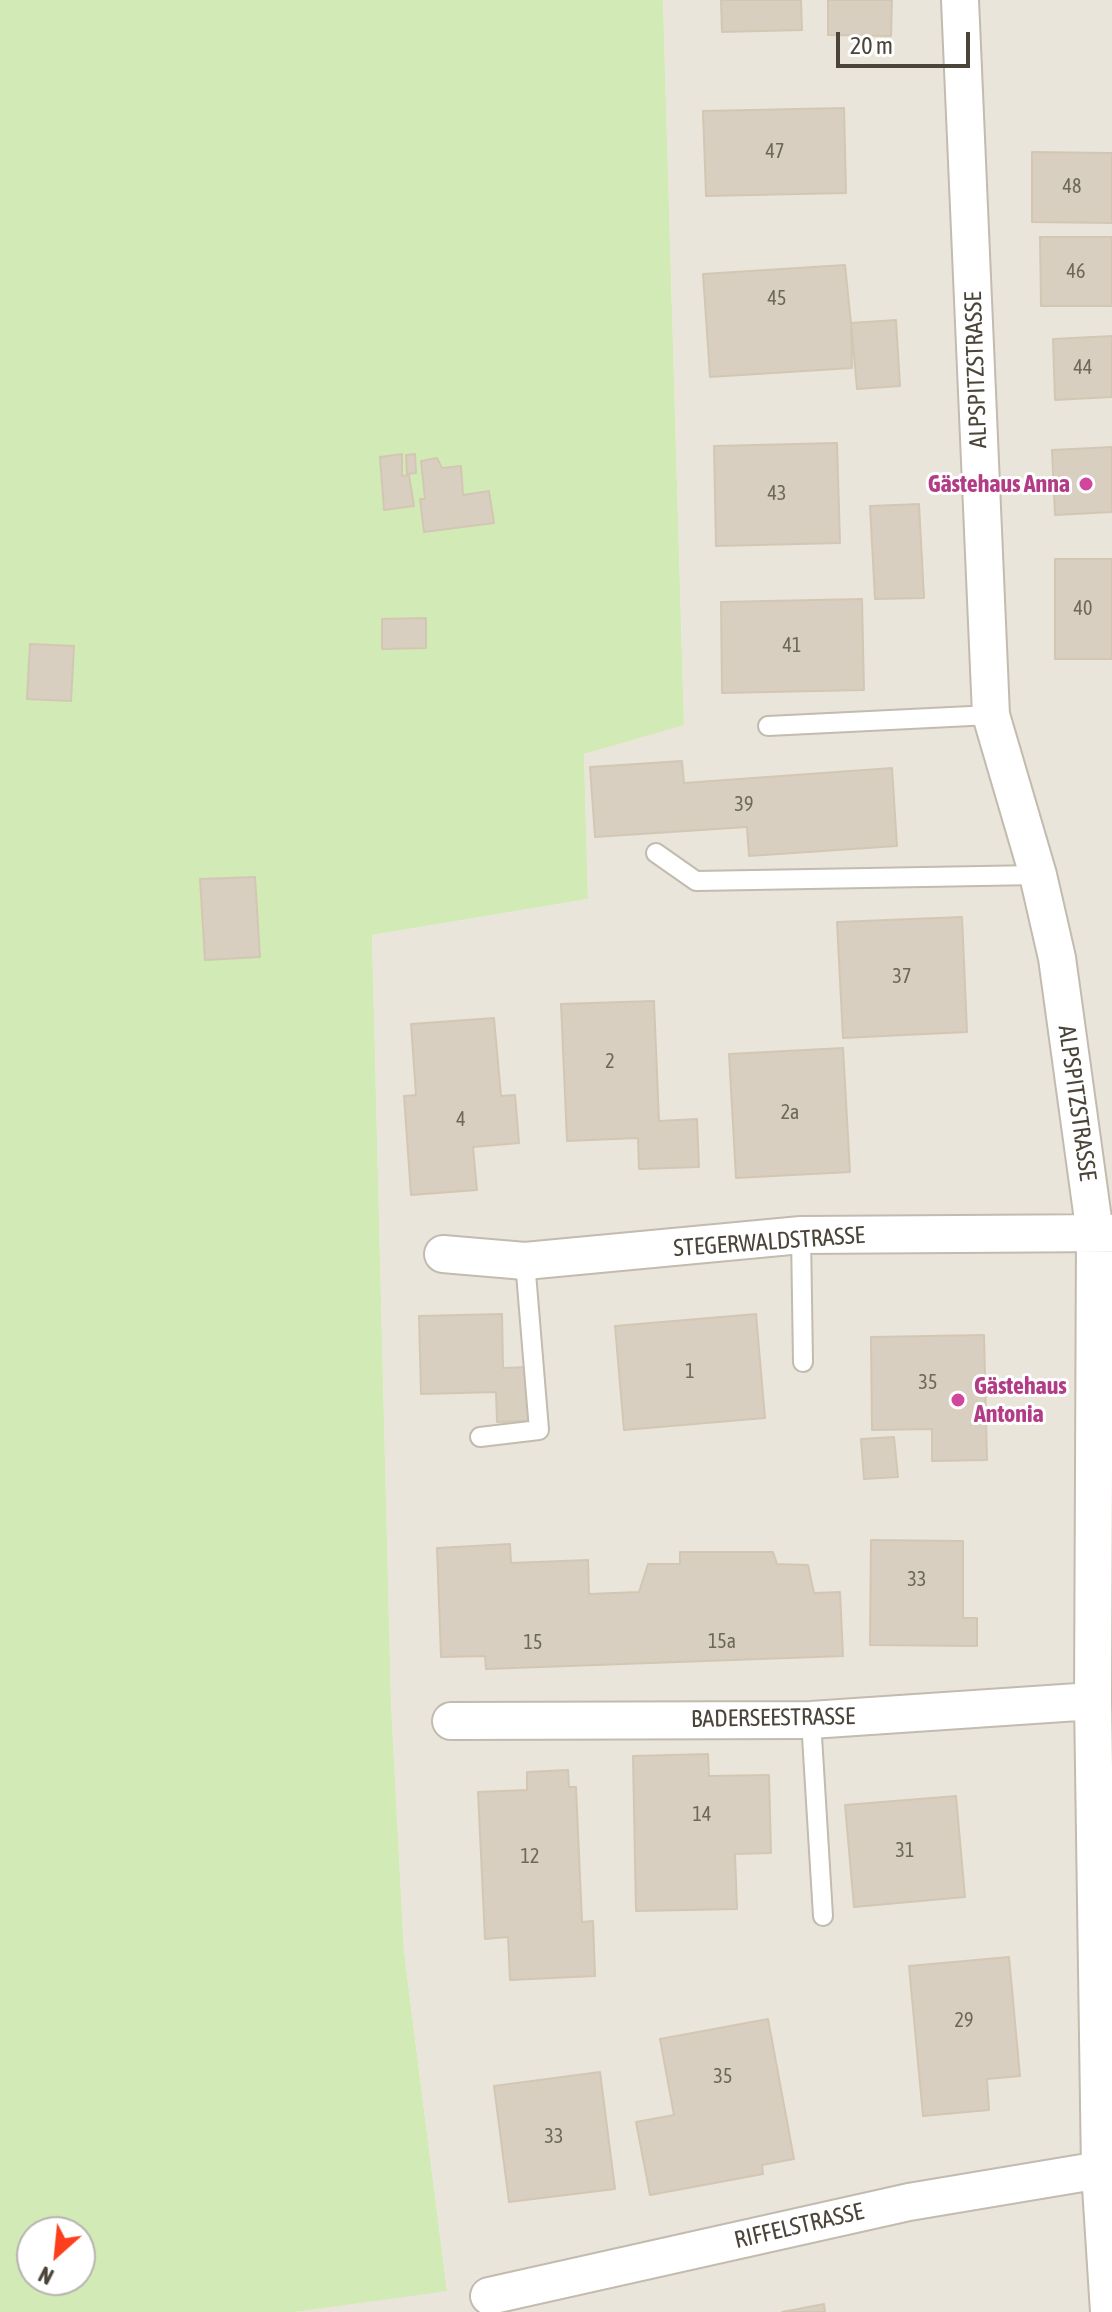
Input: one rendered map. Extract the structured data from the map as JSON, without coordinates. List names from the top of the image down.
{
  "streets": {
    "street": [
      "ALPSPITZSTRASSE",
      "STEGERWALDSTRASSE",
      "BADERSEESTRASSE",
      "RIFFELSTRASSE"
    ]
  },
  "crossings": [
    ["ALPSPITZSTRASSE", "STEGERWALDSTRASSE"],
    ["ALPSPITZSTRASSE", "BADERSEESTRASSE"],
    ["ALPSPITZSTRASSE", "RIFFELSTRASSE"]
  ],
  "places": ["Gästehaus Anna", "Gästehaus Antonia"],
  "house_numbers": [
    "47",
    "48",
    "46",
    "45",
    "44",
    "43",
    "40",
    "41",
    "39",
    "37",
    "2",
    "2a",
    "4",
    "1",
    "35",
    "33",
    "15a",
    "15",
    "14",
    "31",
    "12",
    "29",
    "35",
    "33"
  ],
  "scale_bar": "20 m",
  "north": "bottom left"
}
